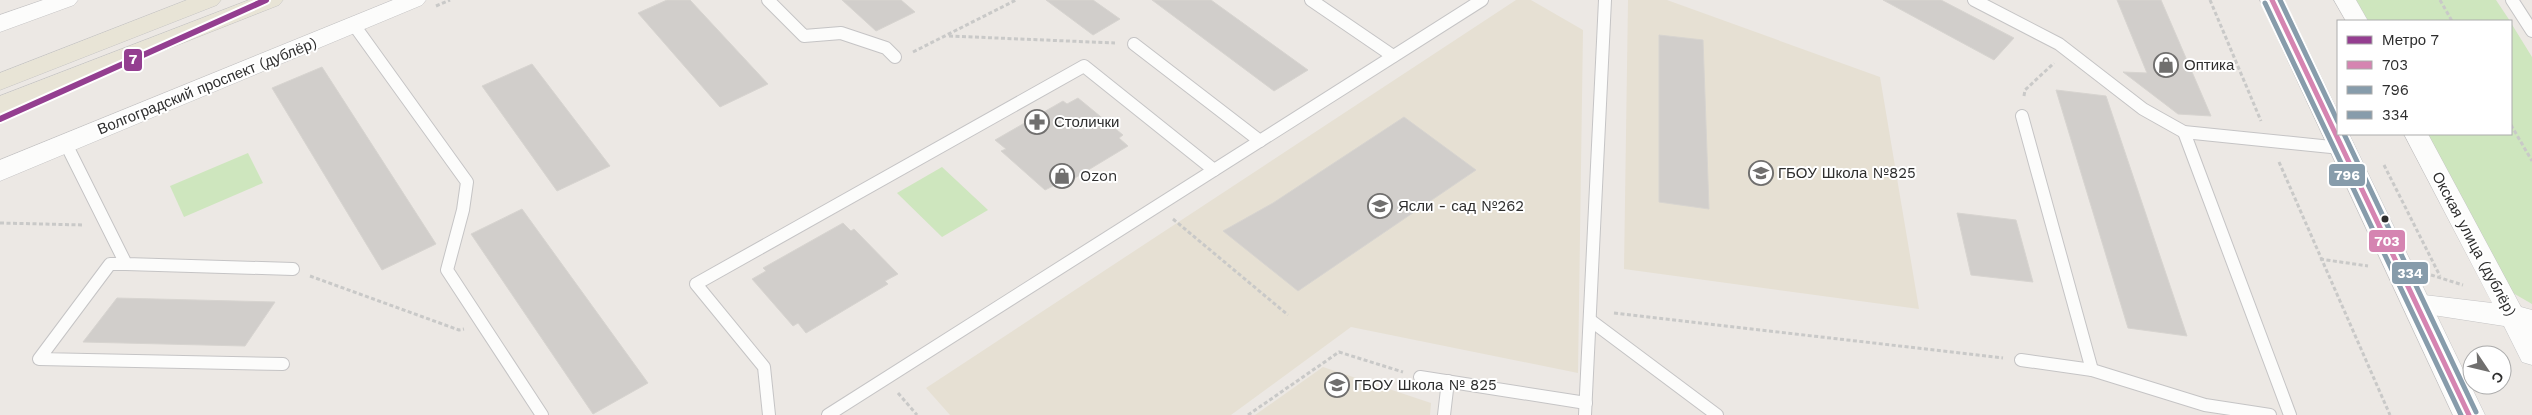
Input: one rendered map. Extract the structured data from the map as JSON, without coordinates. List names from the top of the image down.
{
  "streets": {
    "main road": ["Волгоградский проспект (дублёр)"],
    "street": ["Окская улица (дублёр)"]
  },
  "places": {
    "shop": ["Оптика", "Ozon"],
    "pharmacy": ["Столички"],
    "school or university": ["ГБОУ Школа №825", "Ясли - сад №262", "ГБОУ Школа № 825"]
  },
  "lines": [
    "metro line 7",
    "transit line 703",
    "transit line 334",
    "transit line 796"
  ],
  "legend": [
    "Метро 7",
    "703",
    "796",
    "334"
  ],
  "north": "bottom right"
}
